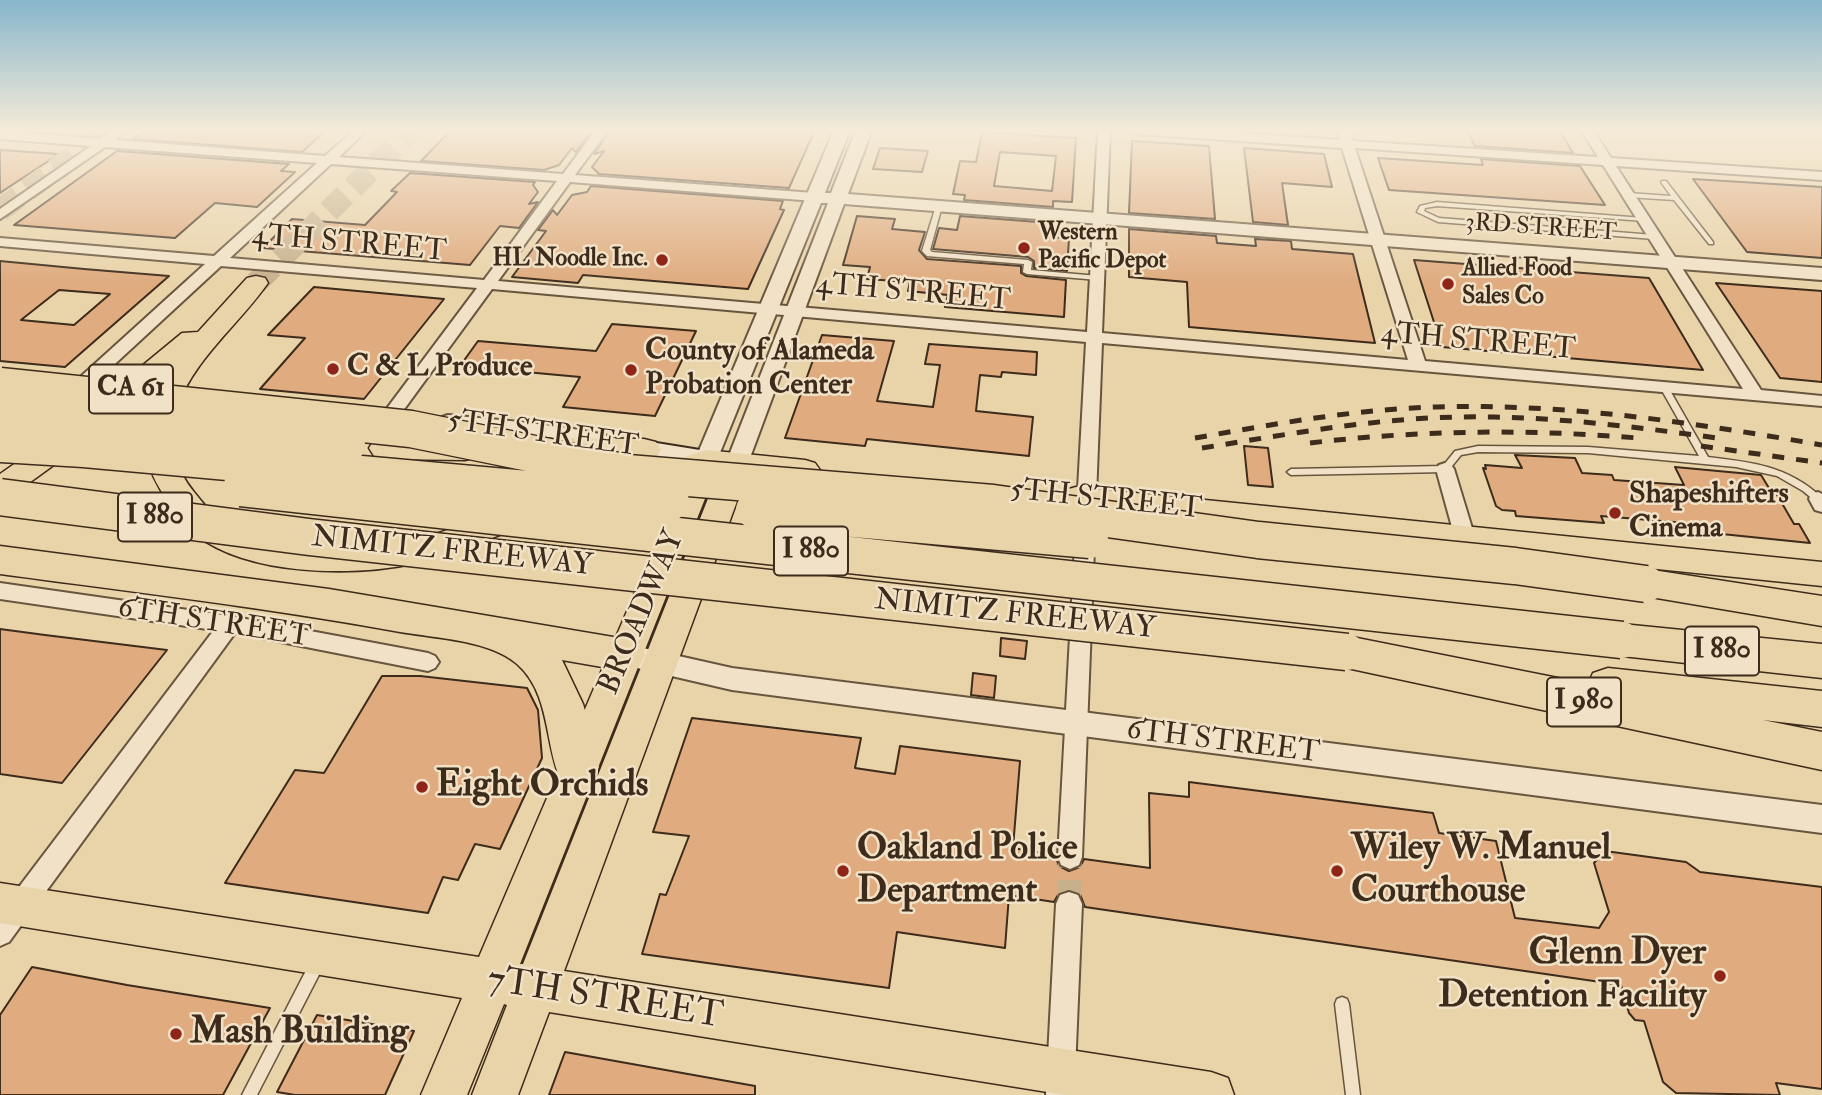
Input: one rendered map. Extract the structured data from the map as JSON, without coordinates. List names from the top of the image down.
{
  "streets": {
    "highway": ["I 880", "NIMITZ FREEWAY", "I 980"],
    "main road": [
      "CA 61",
      "5TH STREET",
      "BROADWAY",
      "7TH STREET"
    ],
    "street": ["3RD STREET", "4TH STREET", "6TH STREET"]
  },
  "crossings": [
    ["3RD STREET", "BROADWAY"],
    ["4TH STREET", "BROADWAY"],
    ["CA 61", "5TH STREET"],
    ["CA 61", "BROADWAY"],
    ["5TH STREET", "BROADWAY"],
    ["NIMITZ FREEWAY", "I 980"],
    ["BROADWAY", "6TH STREET"],
    ["BROADWAY", "7TH STREET"]
  ],
  "places": [
    "Western Pacific Depot",
    "HL Noodle Inc.",
    "Allied Food Sales Co",
    "C & L Produce",
    "County of Alameda Probation Center",
    "Shapeshifters Cinema",
    "Eight Orchids",
    "Oakland Police Department",
    "Wiley W. Manuel Courthouse",
    "Glenn Dyer Detention Facility",
    "Mash Building"
  ]
}
